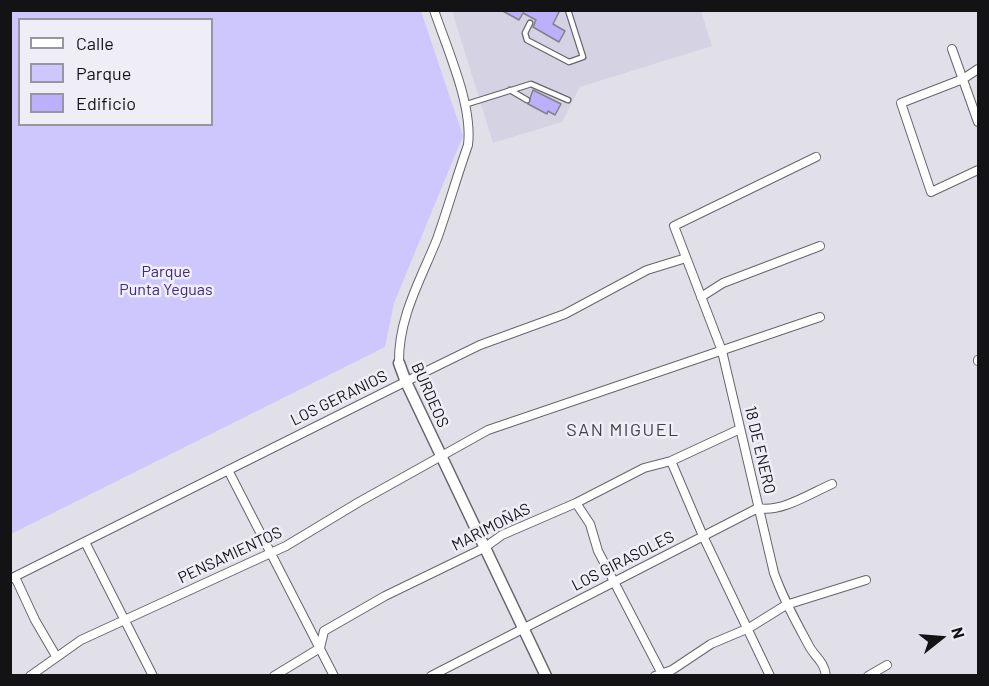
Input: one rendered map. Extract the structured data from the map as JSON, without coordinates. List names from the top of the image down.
{
  "streets": {
    "street": [
      "BURDEOS",
      "LOS GERANIOS",
      "18 DE ENERO",
      "MARIMOÑAS",
      "PENSAMIENTOS",
      "LOS GIRASOLES"
    ]
  },
  "crossings": [
    ["BURDEOS", "LOS GERANIOS"],
    ["BURDEOS", "MARIMOÑAS"],
    ["BURDEOS", "PENSAMIENTOS"],
    ["BURDEOS", "LOS GIRASOLES"],
    ["LOS GERANIOS", "18 DE ENERO"],
    ["18 DE ENERO", "MARIMOÑAS"],
    ["18 DE ENERO", "PENSAMIENTOS"],
    ["18 DE ENERO", "LOS GIRASOLES"]
  ],
  "districts": ["SAN MIGUEL"],
  "parks": ["Parque Punta Yeguas"],
  "legend": ["Calle", "Parque", "Edificio"],
  "north": "right"
}
